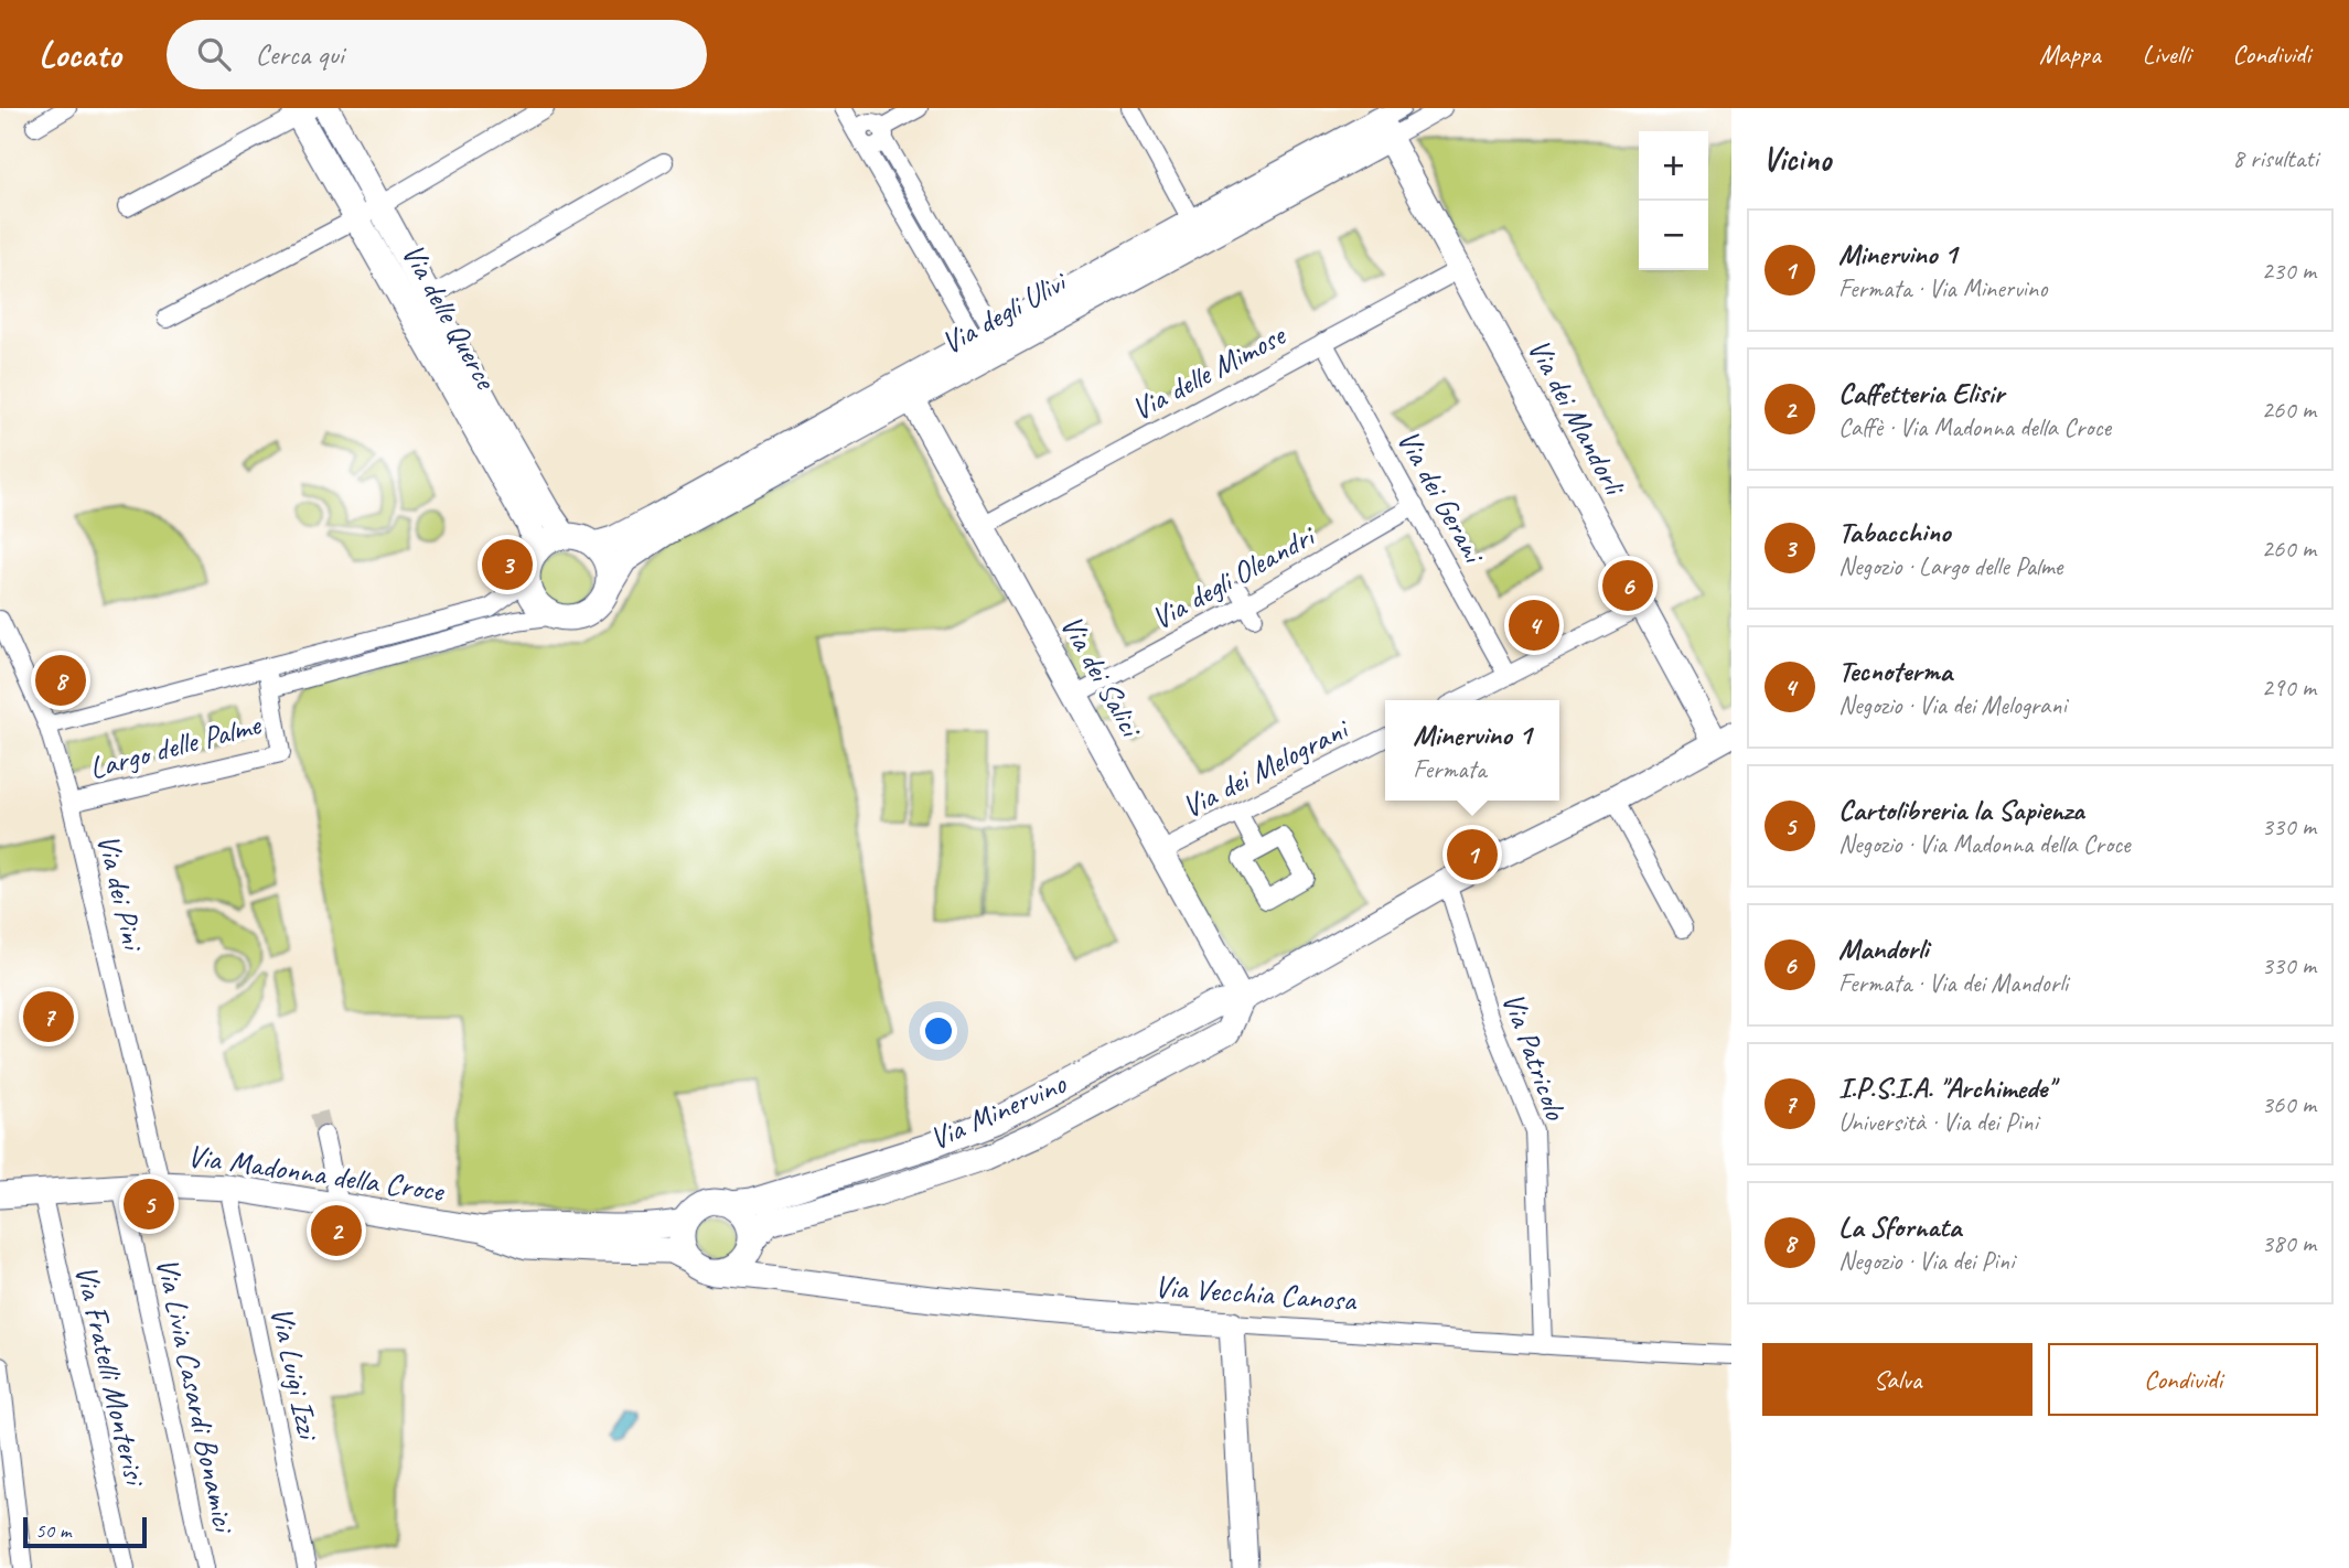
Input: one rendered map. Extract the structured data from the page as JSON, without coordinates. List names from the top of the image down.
{
  "streets": {
    "street": [
      "Via degli Ulivi",
      "Via delle Querce",
      "Via delle Mimose",
      "Via dei Mandorli",
      "Via dei Gerani",
      "Via degli Oleandri",
      "Via dei Salici",
      "Largo delle Palme",
      "Via dei Melograni",
      "Via dei Pini",
      "Via Patricolo",
      "Via Minervino",
      "Via Madonna della Croce",
      "Via Vecchia Canosa",
      "Via Luigi Izzi",
      "Via Fratelli Monterisi",
      "Via Livia Casardi Bonamici"
    ]
  },
  "crossings": [
    ["Via degli Ulivi", "Via delle Querce"],
    ["Via degli Ulivi", "Via dei Mandorli"],
    ["Via degli Ulivi", "Via dei Salici"],
    ["Via degli Ulivi", "Largo delle Palme"],
    ["Via delle Querce", "Largo delle Palme"],
    ["Via delle Mimose", "Via dei Mandorli"],
    ["Via delle Mimose", "Via dei Gerani"],
    ["Via delle Mimose", "Via dei Salici"],
    ["Via dei Mandorli", "Via Minervino"],
    ["Via dei Gerani", "Via degli Oleandri"],
    ["Via degli Oleandri", "Via dei Salici"],
    ["Via dei Salici", "Via dei Melograni"],
    ["Via dei Salici", "Via Minervino"],
    ["Largo delle Palme", "Via dei Pini"],
    ["Via dei Pini", "Via Madonna della Croce"],
    ["Via Patricolo", "Via Minervino"],
    ["Via Patricolo", "Via Vecchia Canosa"],
    ["Via Minervino", "Via Madonna della Croce"],
    ["Via Minervino", "Via Vecchia Canosa"],
    ["Via Madonna della Croce", "Via Vecchia Canosa"],
    ["Via Madonna della Croce", "Via Luigi Izzi"],
    ["Via Madonna della Croce", "Via Fratelli Monterisi"],
    ["Via Madonna della Croce", "Via Livia Casardi Bonamici"]
  ],
  "scale_bar": "50 m",
  "page": {
    "header": "Locato",
    "search": "Cerca qui",
    "nav": ["Mappa", "Livelli", "Condividi"],
    "heading": ["Vicino", "8 risultati"],
    "map_buttons": ["+", "−"],
    "list": [
      {
        "mark": "1",
        "name": "Minervino 1",
        "note": "Fermata · Via Minervino",
        "value": "230 m"
      },
      {
        "mark": "2",
        "name": "Caffetteria Elisir",
        "note": "Caffè · Via Madonna della Croce",
        "value": "260 m"
      },
      {
        "mark": "3",
        "name": "Tabacchino",
        "note": "Negozio · Largo delle Palme",
        "value": "260 m"
      },
      {
        "mark": "4",
        "name": "Tecnoterma",
        "note": "Negozio · Via dei Melograni",
        "value": "290 m"
      },
      {
        "mark": "5",
        "name": "Cartolibreria la Sapienza",
        "note": "Negozio · Via Madonna della Croce",
        "value": "330 m"
      },
      {
        "mark": "6",
        "name": "Mandorli",
        "note": "Fermata · Via dei Mandorli",
        "value": "330 m"
      },
      {
        "mark": "7",
        "name": "I.P.S.I.A. \"Archimede\"",
        "note": "Università · Via dei Pini",
        "value": "360 m"
      },
      {
        "mark": "8",
        "name": "La Sfornata",
        "note": "Negozio · Via dei Pini",
        "value": "380 m"
      }
    ],
    "pins": [
      "3",
      "6",
      "4",
      "8",
      "1",
      "7",
      "5",
      "2"
    ],
    "popup": ["Minervino 1", "Fermata"],
    "buttons": ["Salva", "Condividi"],
    "scale": "50 m"
  }
}
